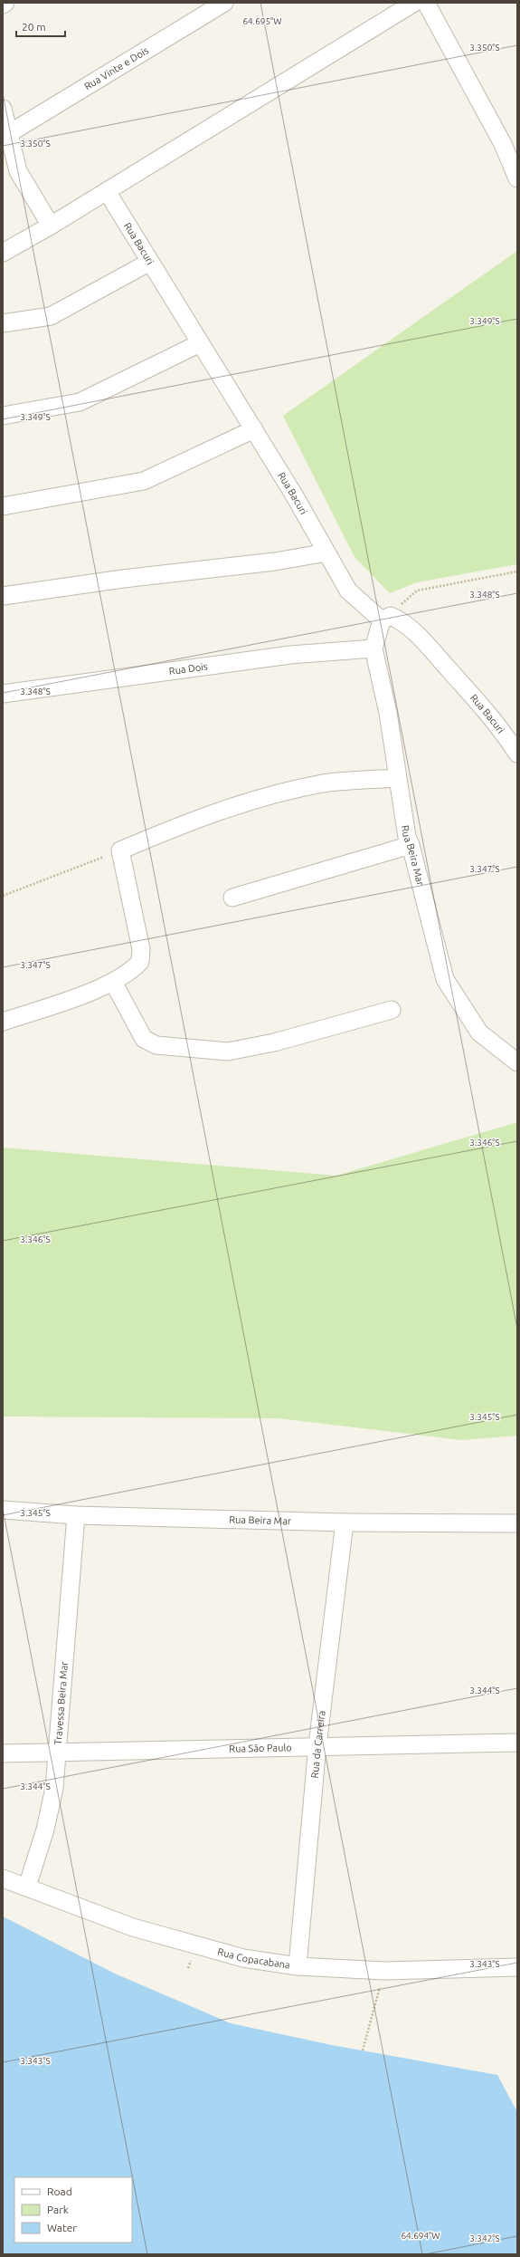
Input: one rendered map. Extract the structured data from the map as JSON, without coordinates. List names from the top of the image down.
{
  "streets": {
    "street": [
      "Rua Vinte e Dois",
      "Rua Bacuri",
      "Rua Dois",
      "Rua Beira Mar",
      "Travessa Beira Mar",
      "Rua da Carreira",
      "Rua São Paulo",
      "Rua Copacabana"
    ]
  },
  "crossings": [
    ["Rua Bacuri", "Rua Beira Mar"],
    ["Rua Dois", "Rua Beira Mar"],
    ["Rua Beira Mar", "Travessa Beira Mar"],
    ["Rua Beira Mar", "Rua da Carreira"],
    ["Travessa Beira Mar", "Rua São Paulo"],
    ["Travessa Beira Mar", "Rua Copacabana"],
    ["Rua da Carreira", "Rua São Paulo"],
    ["Rua da Carreira", "Rua Copacabana"]
  ],
  "legend": ["Road", "Park", "Water"],
  "scale_bar": "20 m",
  "coordinates": [
    "64.695°W",
    "3.350°S",
    "3.349°S",
    "3.348°S",
    "3.347°S",
    "3.346°S",
    "3.345°S",
    "3.344°S",
    "3.343°S",
    "64.694°W",
    "3.342°S"
  ]
}
